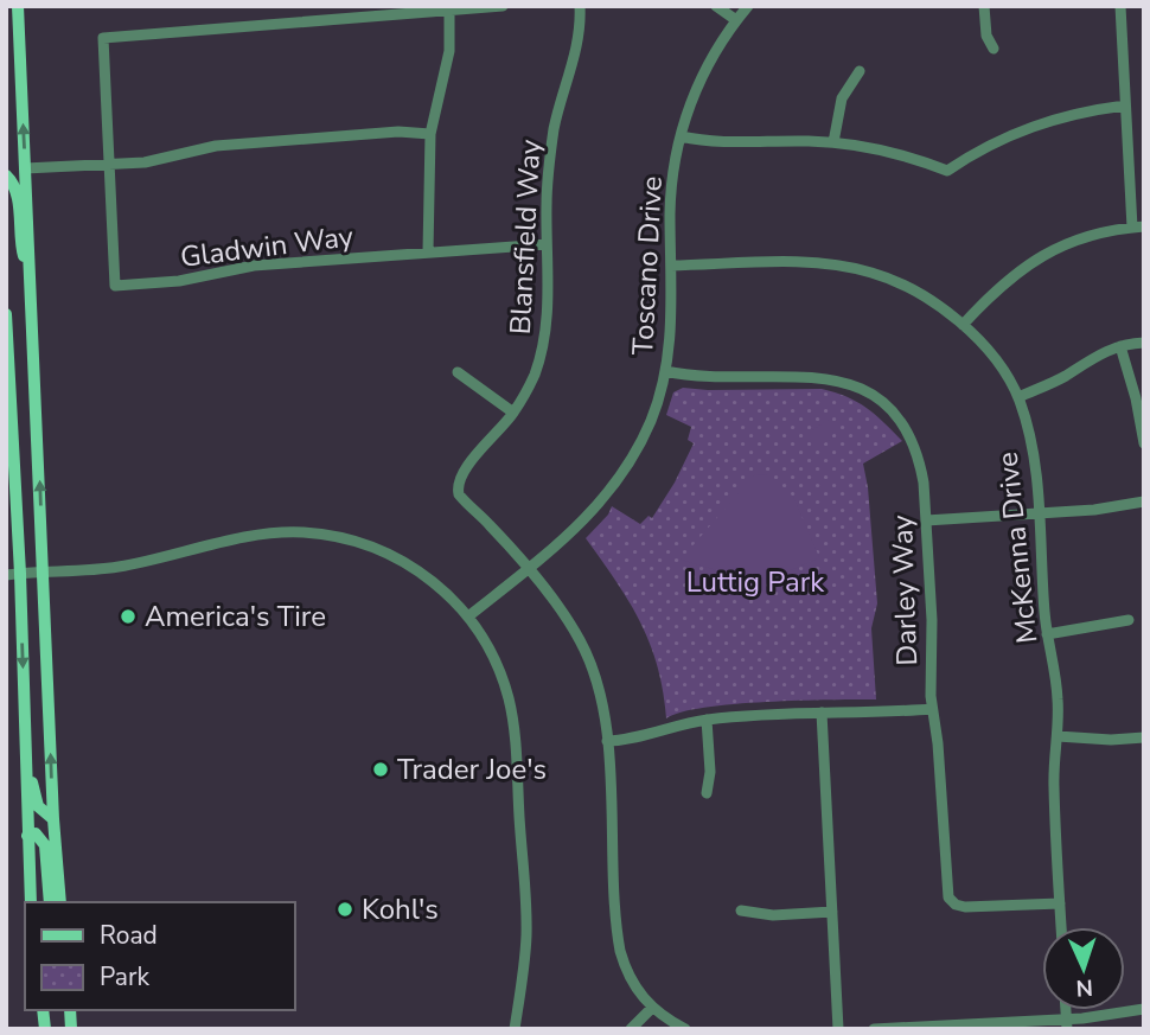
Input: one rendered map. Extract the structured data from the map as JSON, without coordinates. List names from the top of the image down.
{
  "streets": {
    "street": [
      "Blansfield Way",
      "Gladwin Way",
      "Toscano Drive",
      "McKenna Drive",
      "Darley Way"
    ]
  },
  "crossings": [
    ["Blansfield Way", "Gladwin Way"],
    ["Blansfield Way", "Toscano Drive"],
    ["Toscano Drive", "McKenna Drive"],
    ["Toscano Drive", "Darley Way"],
    ["McKenna Drive", "Darley Way"]
  ],
  "parks": ["Luttig Park"],
  "places": ["America's Tire", "Trader Joe's", "Kohl's"],
  "legend": ["Road", "Park"],
  "north": "bottom"
}
